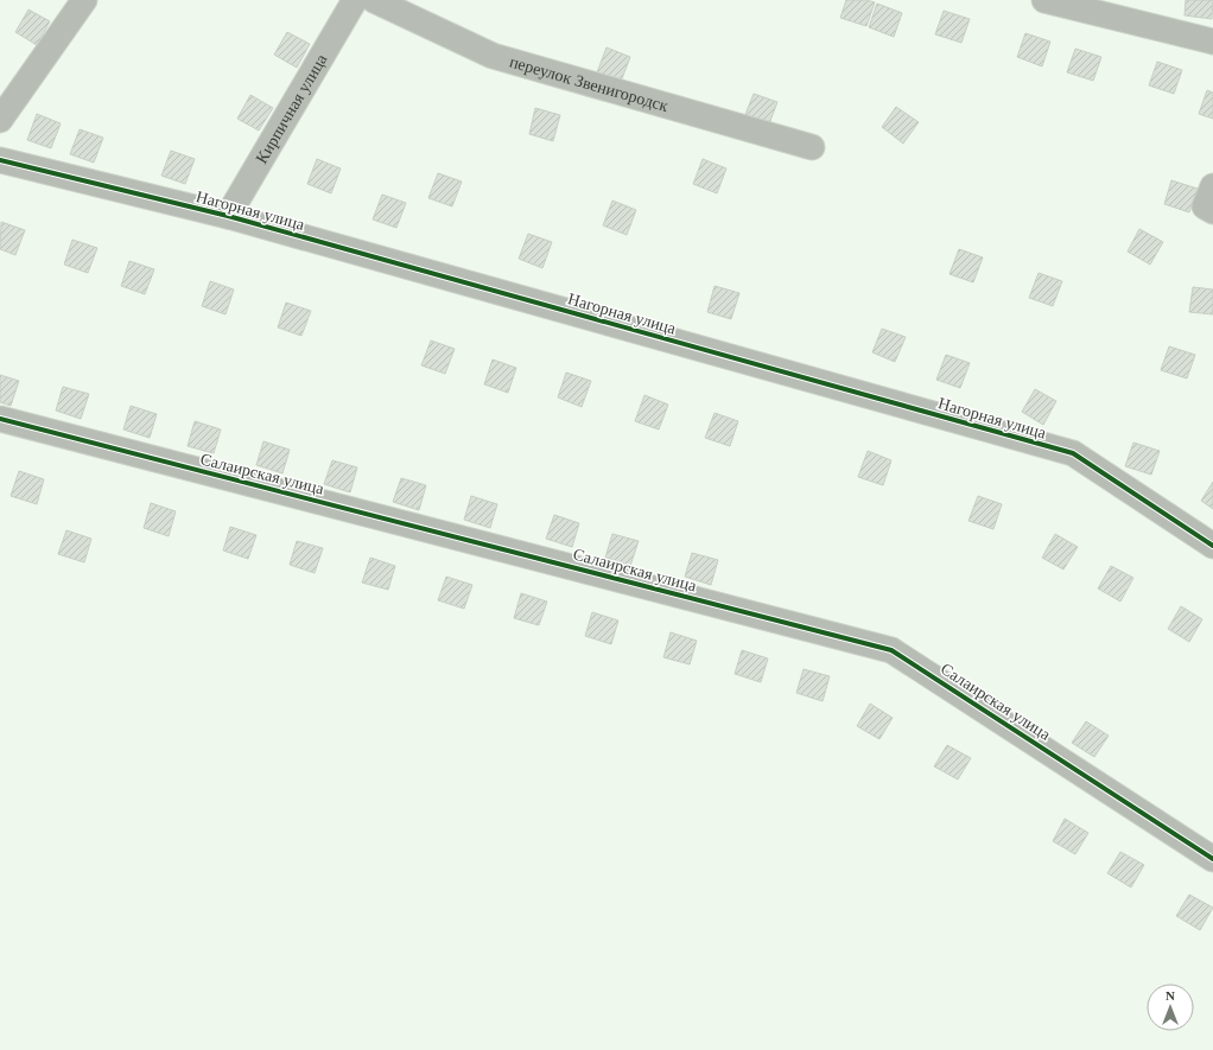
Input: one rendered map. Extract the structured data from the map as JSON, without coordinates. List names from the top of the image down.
{
  "streets": {
    "street": [
      "переулок Звенигородск",
      "Кирпичная улица",
      "Нагорная улица",
      "Салаирская улица"
    ]
  },
  "crossings": [
    ["Кирпичная улица", "Нагорная улица"]
  ],
  "north": "top"
}
